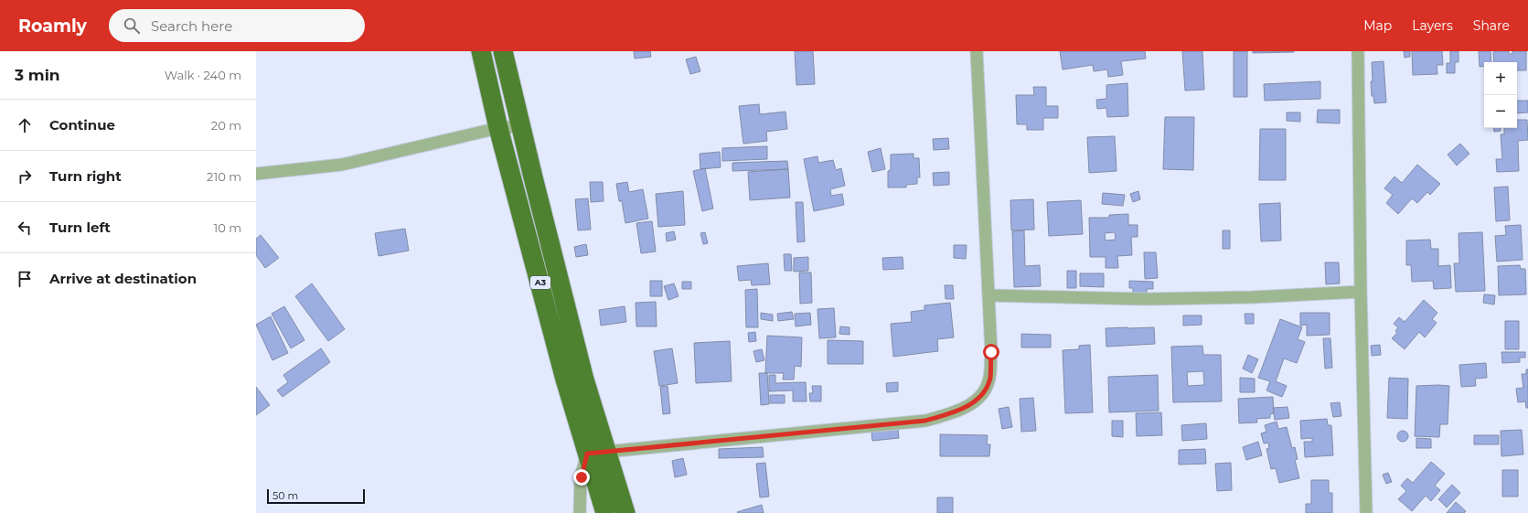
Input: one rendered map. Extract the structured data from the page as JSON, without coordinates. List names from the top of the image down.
{
  "streets": {
    "highway": ["A3"]
  },
  "scale_bar": "50 m",
  "page": {
    "header": "Roamly",
    "search": "Search here",
    "nav": ["Map", "Layers", "Share"],
    "heading": ["3 min", "Walk · 240 m"],
    "map_buttons": ["+", "−"],
    "list": [
      ["Continue", "20 m"],
      ["Turn right", "210 m"],
      ["Turn left", "10 m"],
      "Arrive at destination"
    ],
    "scale": "50 m"
  }
}
